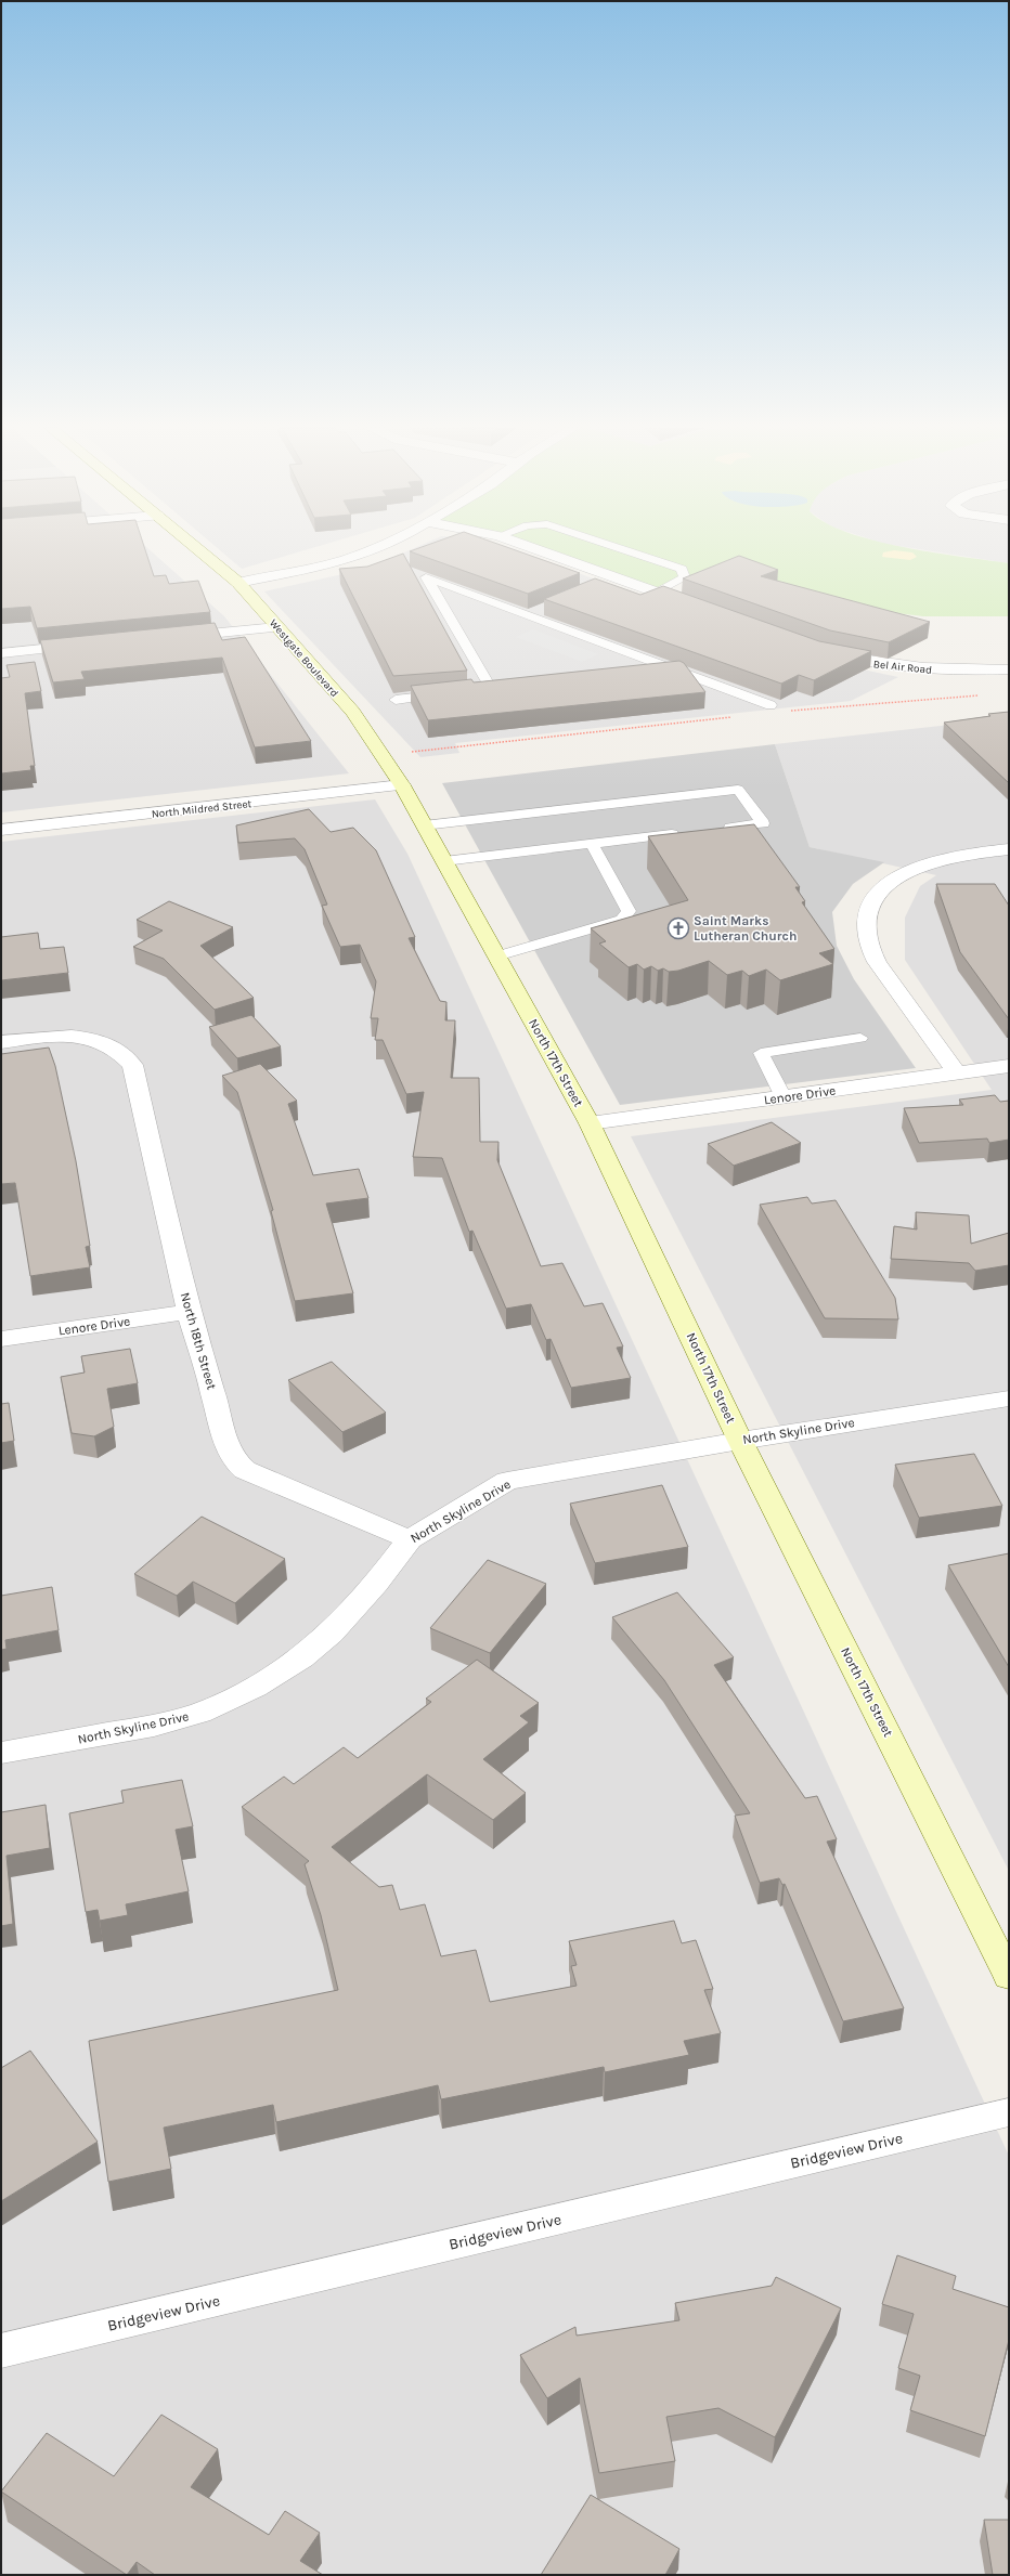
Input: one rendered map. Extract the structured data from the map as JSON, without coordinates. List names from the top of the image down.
{
  "streets": {
    "street": [
      "Westgate Boulevard",
      "Bel Air Road",
      "North Mildred Street",
      "North 17th Street",
      "Lenore Drive",
      "North 18th Street",
      "North Skyline Drive",
      "Bridgeview Drive"
    ]
  },
  "crossings": [
    ["Westgate Boulevard", "North Mildred Street"],
    ["Westgate Boulevard", "North 17th Street"],
    ["North Mildred Street", "North 17th Street"],
    ["North 17th Street", "Lenore Drive"],
    ["North 17th Street", "North Skyline Drive"],
    ["Lenore Drive", "North 18th Street"],
    ["North 18th Street", "North Skyline Drive"]
  ],
  "places": {
    "church": ["Saint Marks Lutheran Church"]
  }
}
